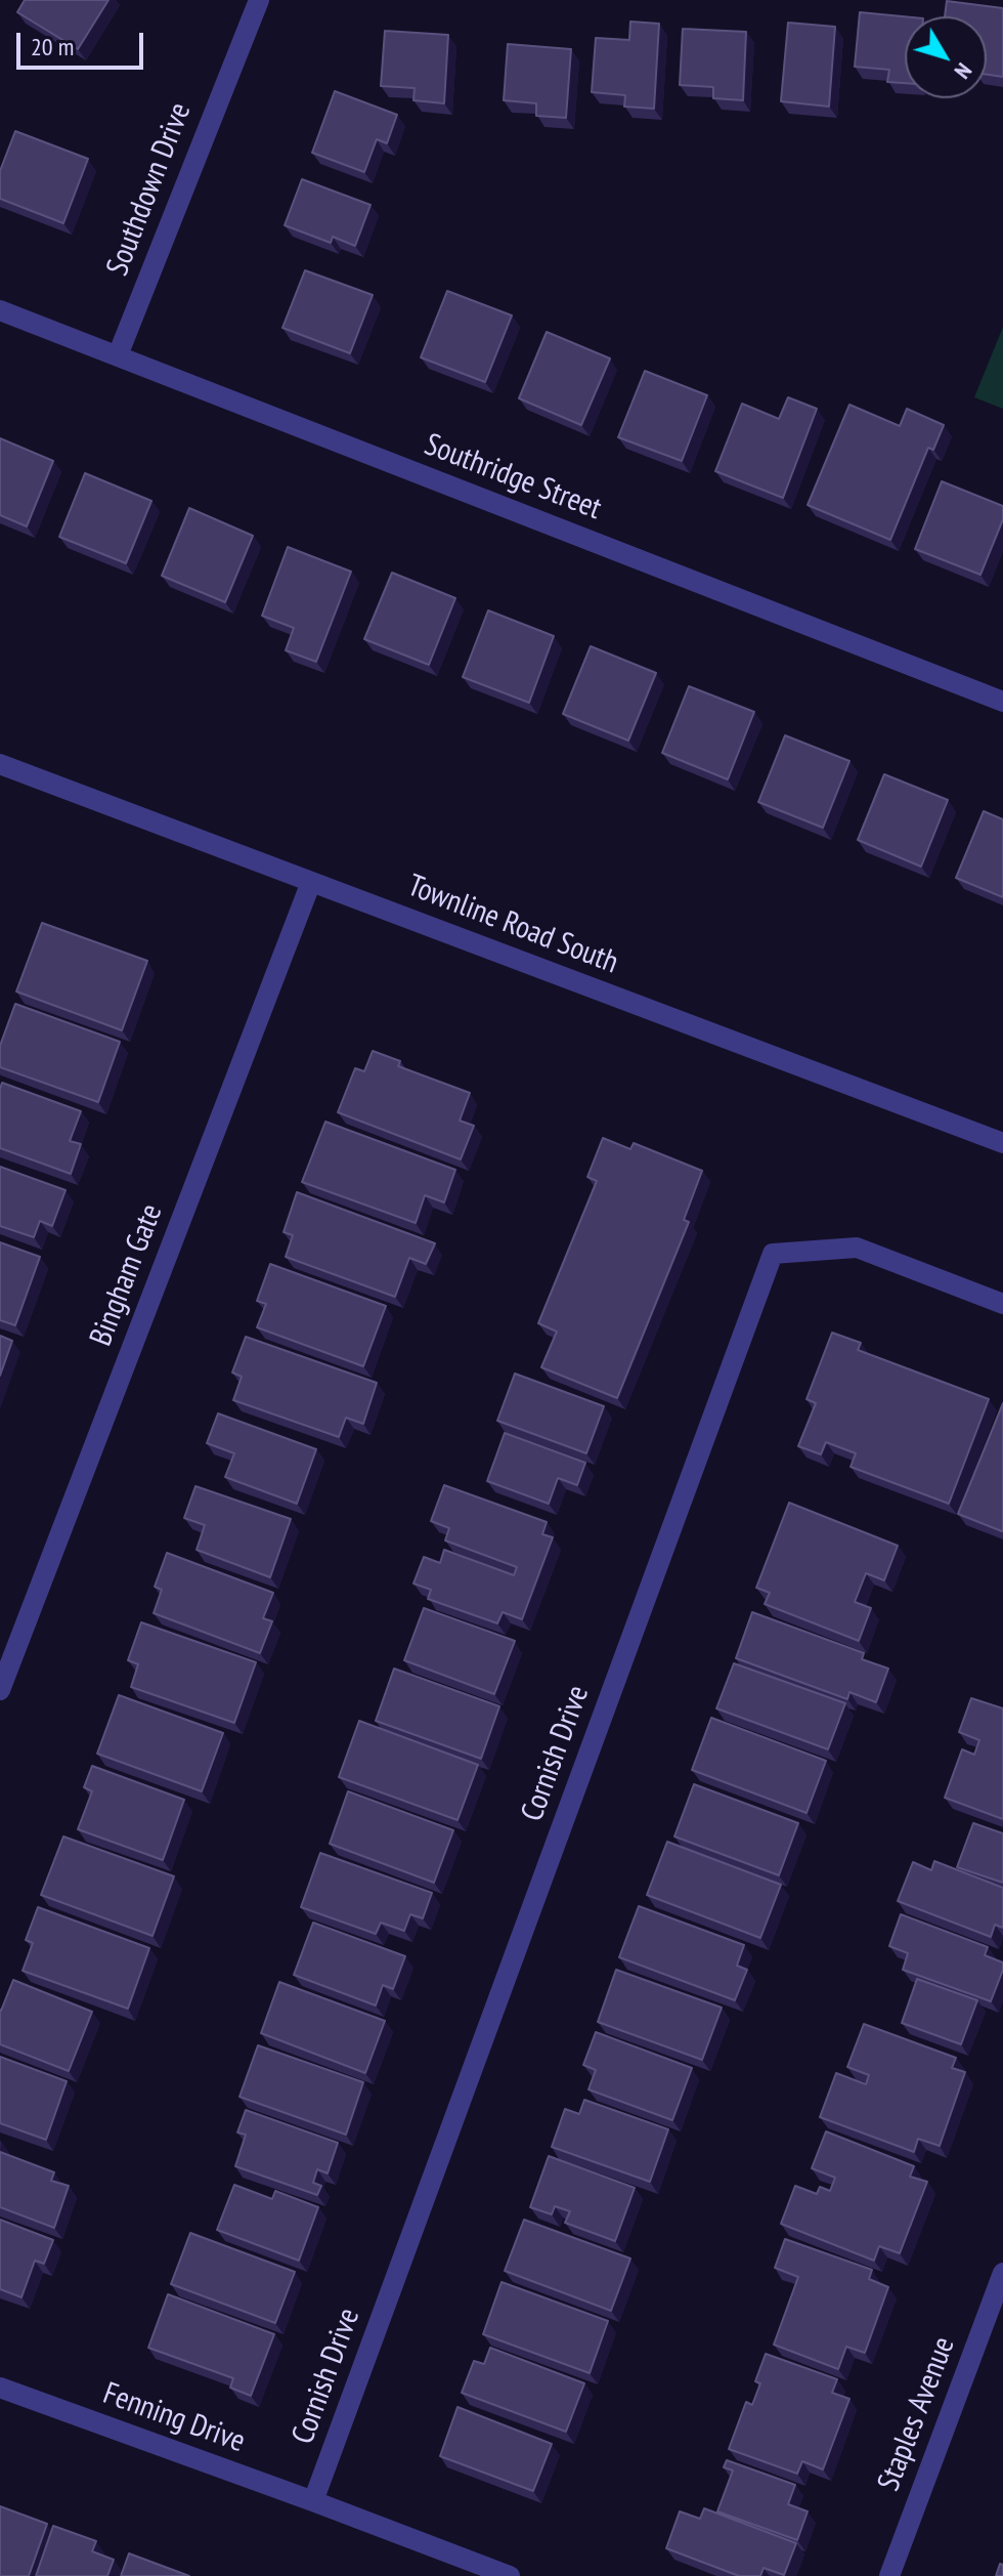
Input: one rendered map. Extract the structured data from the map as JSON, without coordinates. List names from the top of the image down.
{
  "streets": {
    "street": [
      "Southdown Drive",
      "Southridge Street",
      "Townline Road South",
      "Bingham Gate",
      "Cornish Drive",
      "Staples Avenue",
      "Fenning Drive"
    ]
  },
  "crossings": [
    ["Southdown Drive", "Southridge Street"],
    ["Townline Road South", "Bingham Gate"],
    ["Cornish Drive", "Fenning Drive"]
  ],
  "scale_bar": "20 m",
  "north": "bottom right"
}
